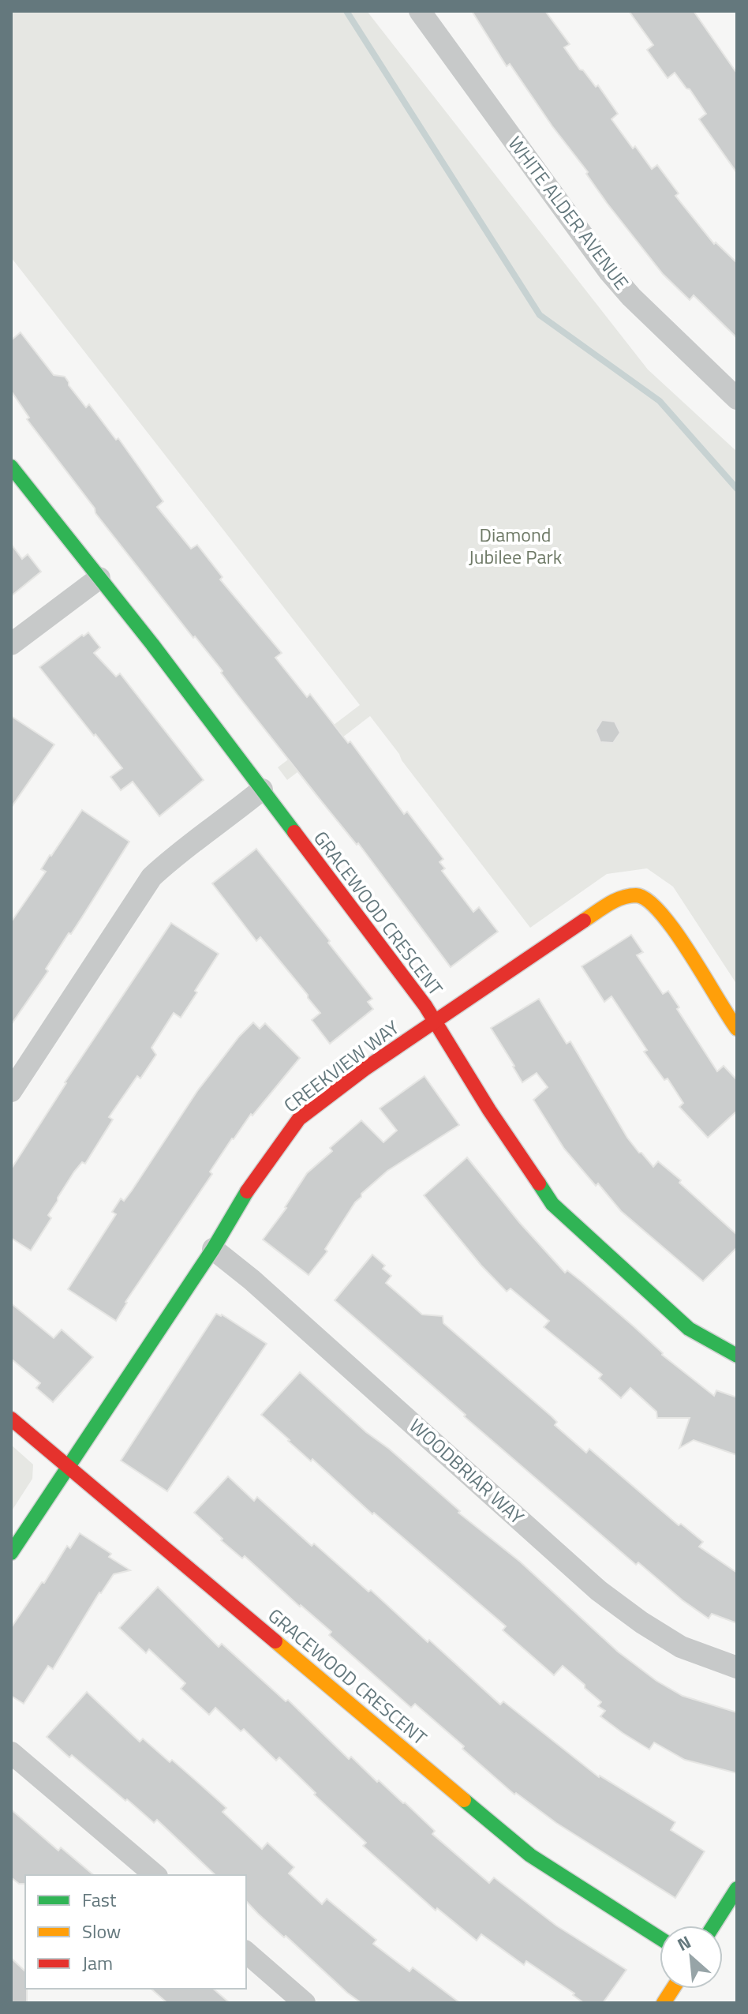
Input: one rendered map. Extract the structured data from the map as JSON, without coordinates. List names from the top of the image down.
{
  "streets": {
    "street": [
      "WHITE ALDER AVENUE",
      "GRACEWOOD CRESCENT",
      "CREEKVIEW WAY",
      "WOODBRIAR WAY"
    ]
  },
  "crossings": [
    ["GRACEWOOD CRESCENT", "CREEKVIEW WAY"],
    ["CREEKVIEW WAY", "WOODBRIAR WAY"]
  ],
  "parks": ["Diamond Jubilee Park"],
  "legend": ["Fast", "Slow", "Jam"],
  "north": "top left"
}
